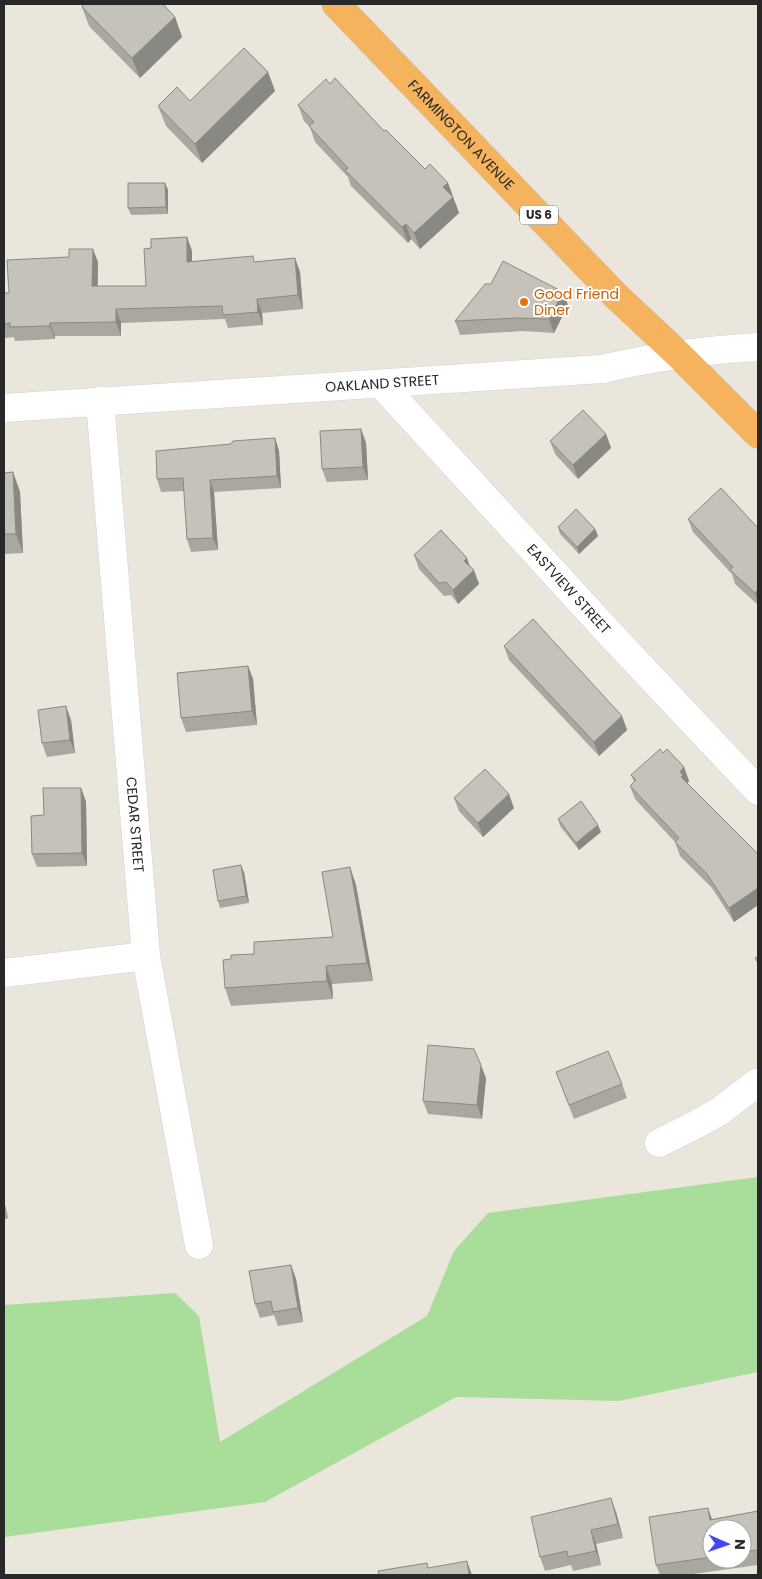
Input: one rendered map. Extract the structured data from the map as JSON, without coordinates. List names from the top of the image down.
{
  "streets": {
    "highway": ["FARMINGTON AVENUE", "US 6"],
    "street": ["OAKLAND STREET", "EASTVIEW STREET", "CEDAR STREET"]
  },
  "crossings": [
    ["FARMINGTON AVENUE", "OAKLAND STREET"],
    ["OAKLAND STREET", "EASTVIEW STREET"],
    ["OAKLAND STREET", "CEDAR STREET"]
  ],
  "places": ["Good Friend Diner"],
  "north": "right"
}
